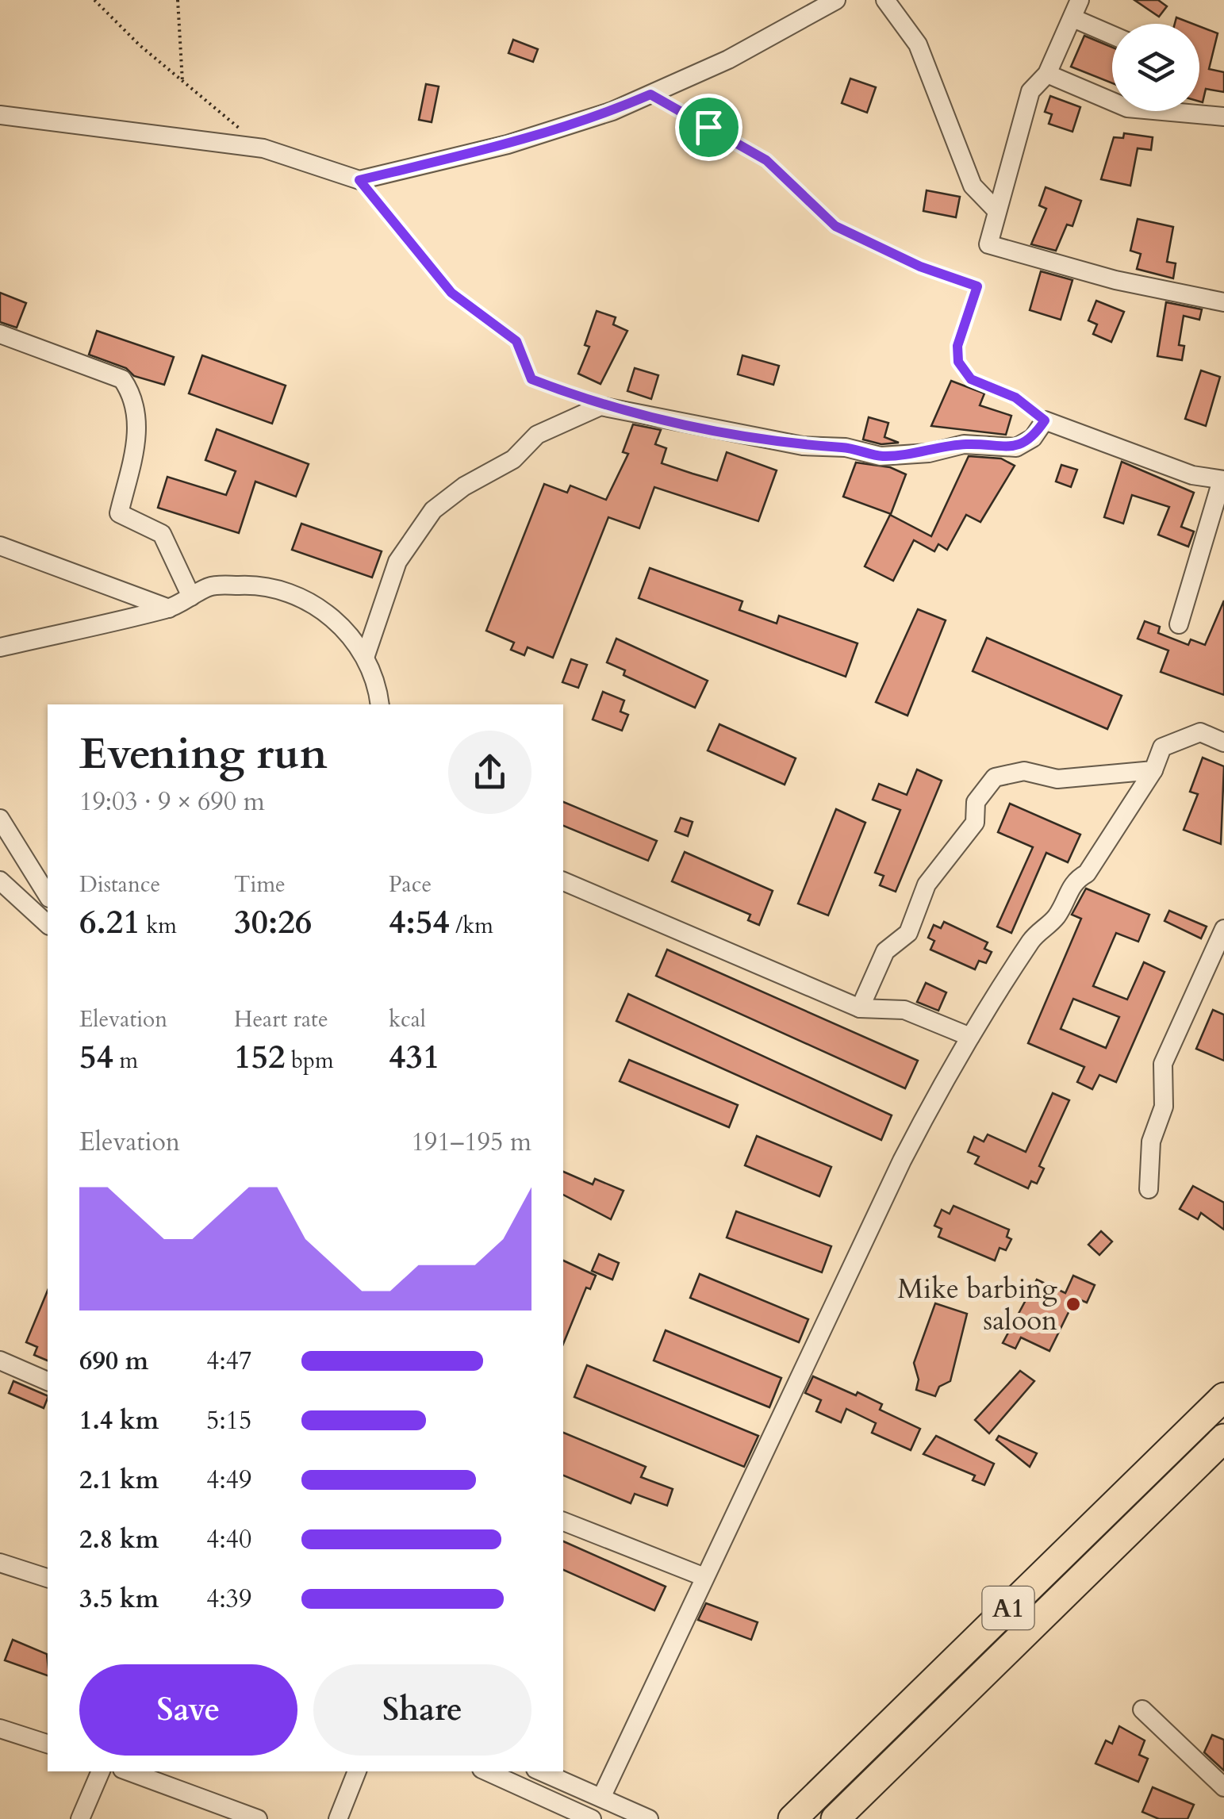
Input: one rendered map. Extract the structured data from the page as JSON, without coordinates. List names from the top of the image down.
{
  "streets": {
    "highway": ["A1"]
  },
  "places": ["Mike barbing saloon"],
  "page": {
    "heading": ["Evening run", "19:03 · 9 × 690 m"],
    "stats": [
      ["Distance", "6.21 km"],
      ["Time", "30:26"],
      ["Pace", "4:54 /km"],
      ["Elevation", "54 m"],
      ["Heart rate", "152 bpm"],
      ["kcal", "431"]
    ],
    "chart": ["Elevation", "191–195 m"],
    "list": [
      {
        "name": "690 m",
        "note": "4:47"
      },
      {
        "name": "1.4 km",
        "note": "5:15"
      },
      {
        "name": "2.1 km",
        "note": "4:49"
      },
      {
        "name": "2.8 km",
        "note": "4:40"
      },
      {
        "name": "3.5 km",
        "note": "4:39"
      }
    ],
    "buttons": ["Save", "Share"]
  }
}
